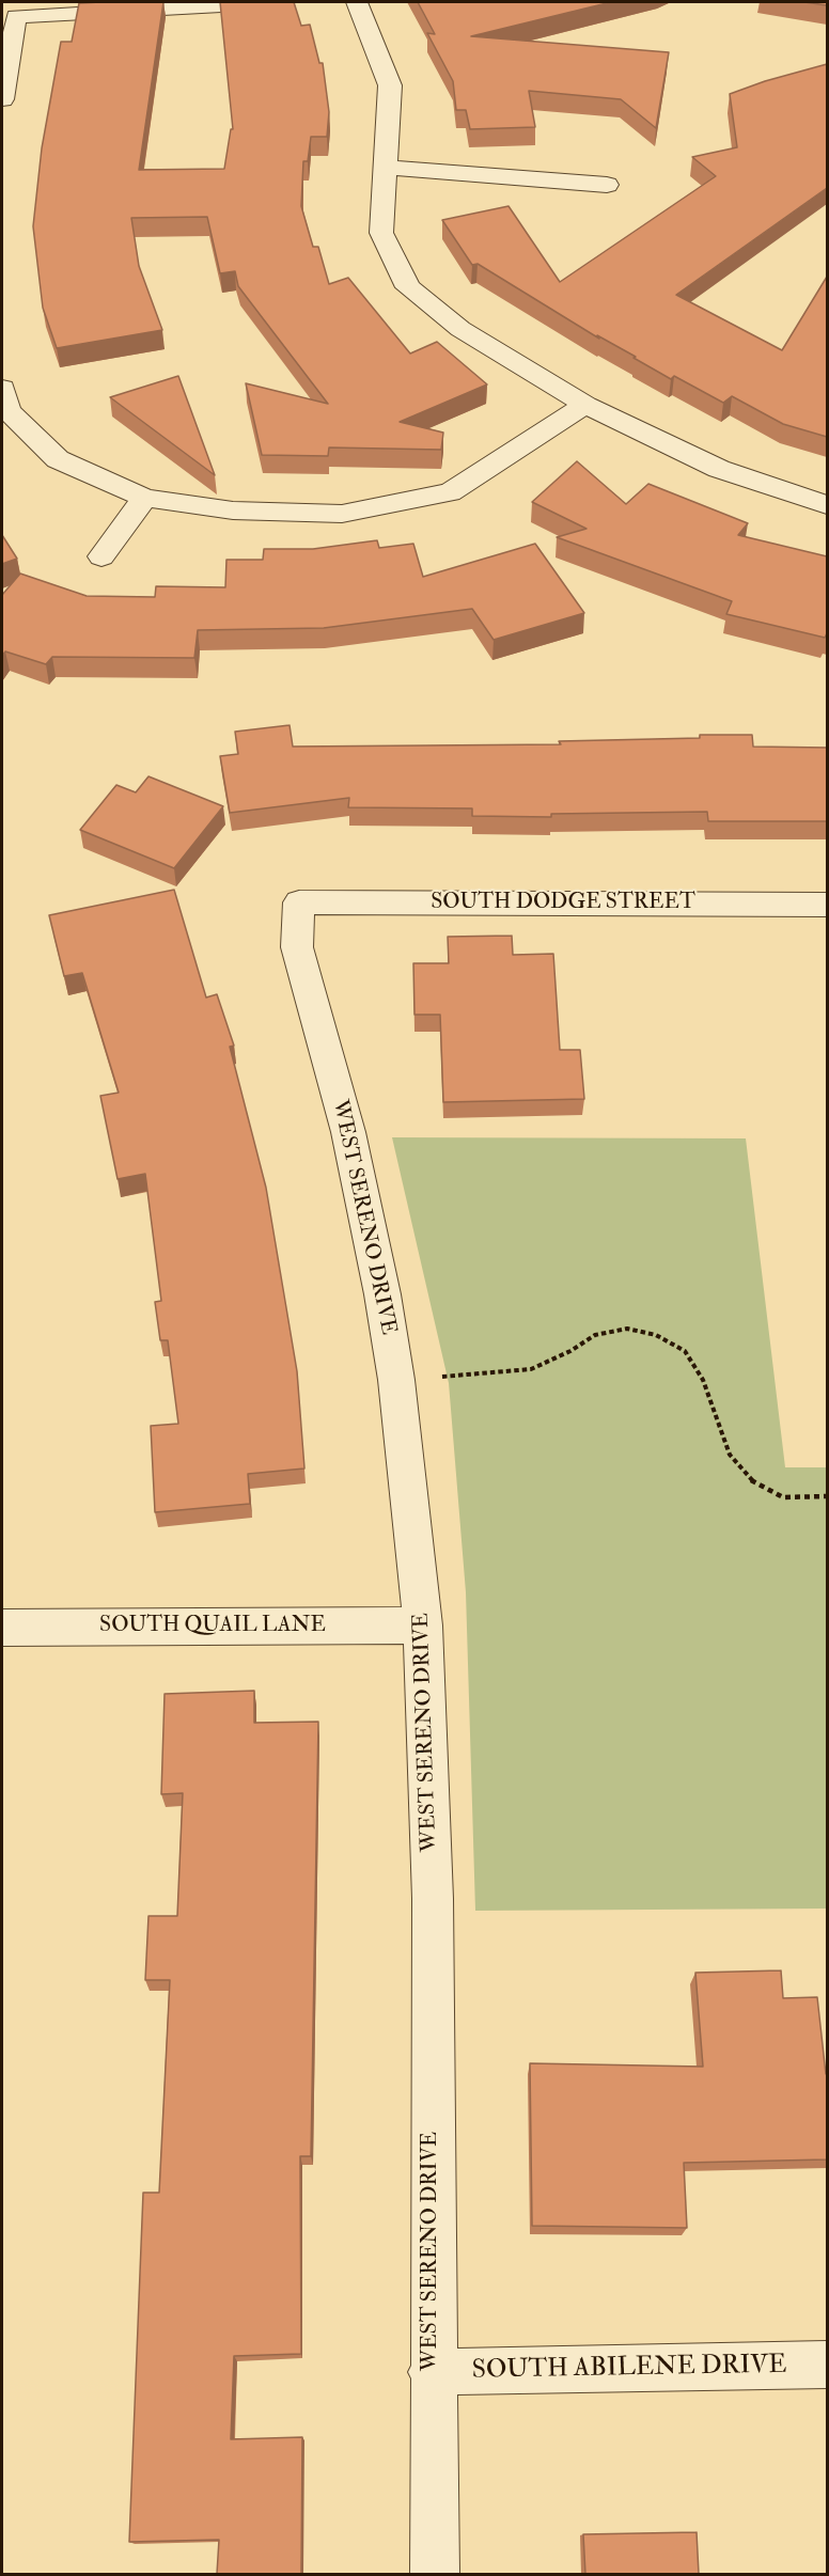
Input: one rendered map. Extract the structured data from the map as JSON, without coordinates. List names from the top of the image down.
{
  "streets": {
    "street": [
      "SOUTH DODGE STREET",
      "WEST SERENO DRIVE",
      "SOUTH QUAIL LANE",
      "SOUTH ABILENE DRIVE"
    ]
  },
  "crossings": [
    ["SOUTH DODGE STREET", "WEST SERENO DRIVE"],
    ["WEST SERENO DRIVE", "SOUTH QUAIL LANE"],
    ["WEST SERENO DRIVE", "SOUTH ABILENE DRIVE"]
  ]
}
